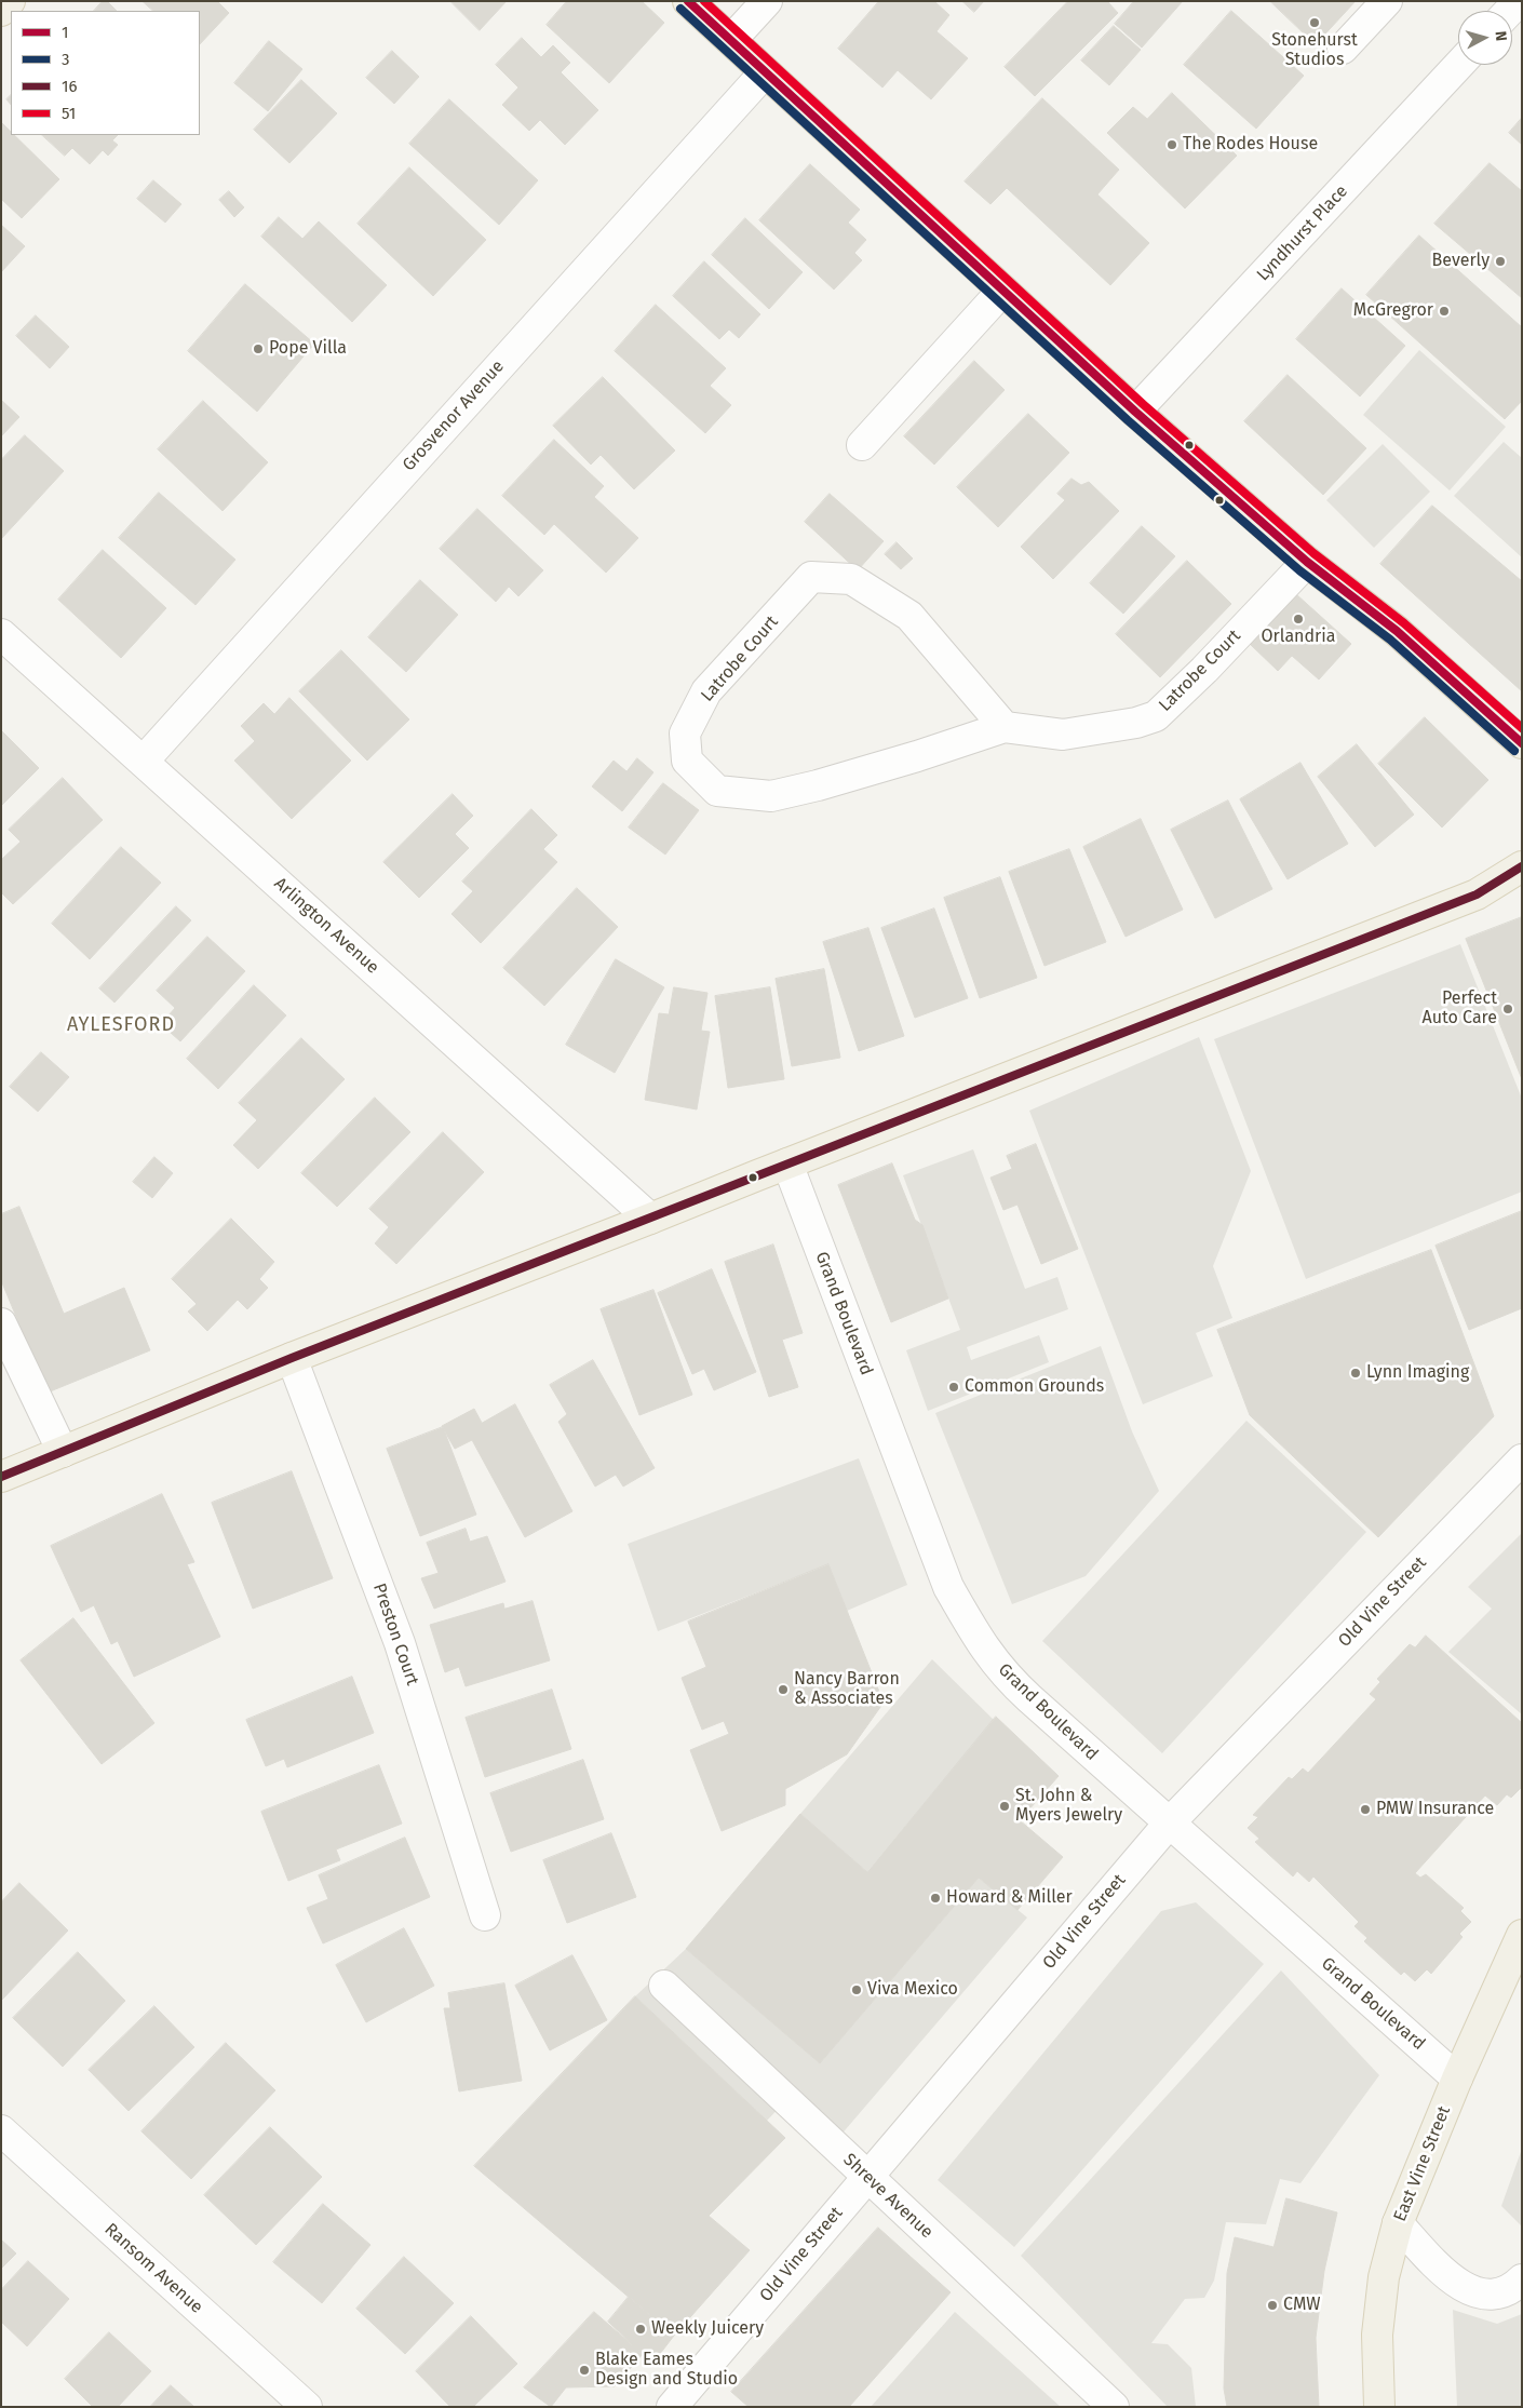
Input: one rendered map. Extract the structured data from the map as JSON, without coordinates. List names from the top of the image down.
{
  "streets": {
    "main road": ["East Vine Street"],
    "street": [
      "Lyndhurst Place",
      "Grosvenor Avenue",
      "Latrobe Court",
      "Arlington Avenue",
      "Grand Boulevard",
      "Old Vine Street",
      "Preston Court",
      "Shreve Avenue",
      "Ransom Avenue"
    ]
  },
  "crossings": [
    ["Grosvenor Avenue", "Arlington Avenue"],
    ["Grand Boulevard", "Old Vine Street"],
    ["Grand Boulevard", "East Vine Street"],
    ["Old Vine Street", "Shreve Avenue"]
  ],
  "districts": ["AYLESFORD"],
  "places": [
    "Stonehurst Studios",
    "The Rodes House",
    "Beverly",
    "McGregror",
    "Pope Villa",
    "Orlandria",
    "Perfect Auto Care",
    "Lynn Imaging",
    "Common Grounds",
    "Nancy Barron & Associates",
    "St. John & Myers Jewelry",
    "PMW Insurance",
    "Howard & Miller",
    "Viva Mexico",
    "CMW",
    "Weekly Juicery",
    "Blake Eames Design and Studio"
  ],
  "lines": [
    "transit line 1",
    "transit line 51",
    "transit line 3",
    "transit line 16"
  ],
  "legend": [
    "1",
    "3",
    "16",
    "51"
  ],
  "north": "right"
}
